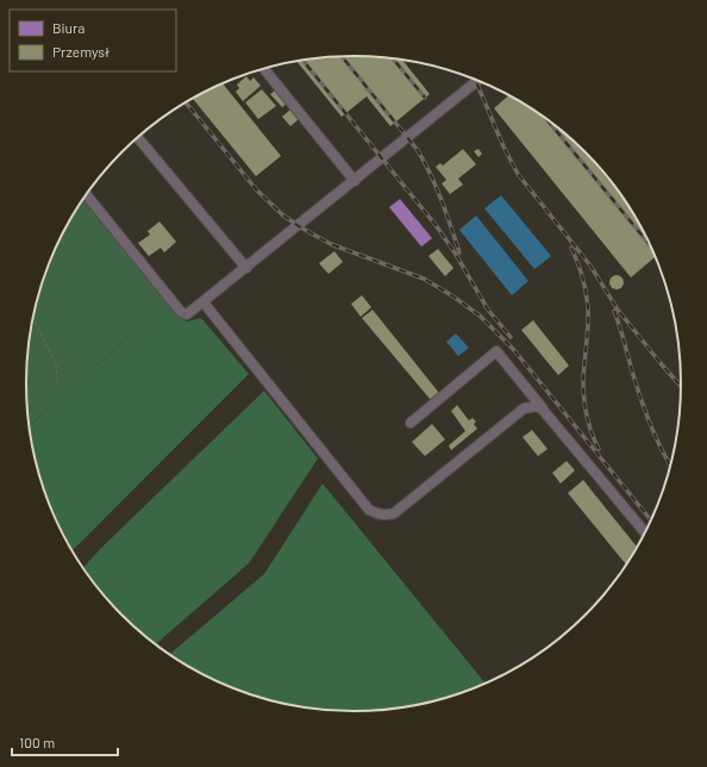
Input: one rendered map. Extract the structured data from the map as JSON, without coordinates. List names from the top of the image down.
{
  "legend": ["Biura", "Przemysł"],
  "scale_bar": "100 m"
}
